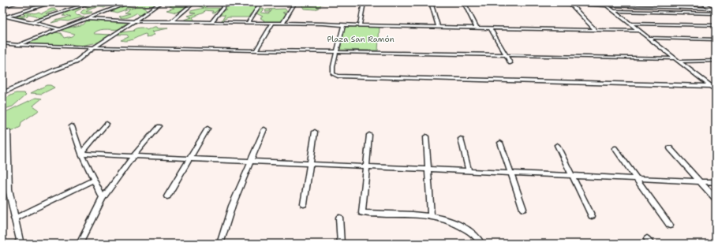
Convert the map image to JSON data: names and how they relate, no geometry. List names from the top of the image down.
{
  "parks": ["Plaza San Ramón"]
}
